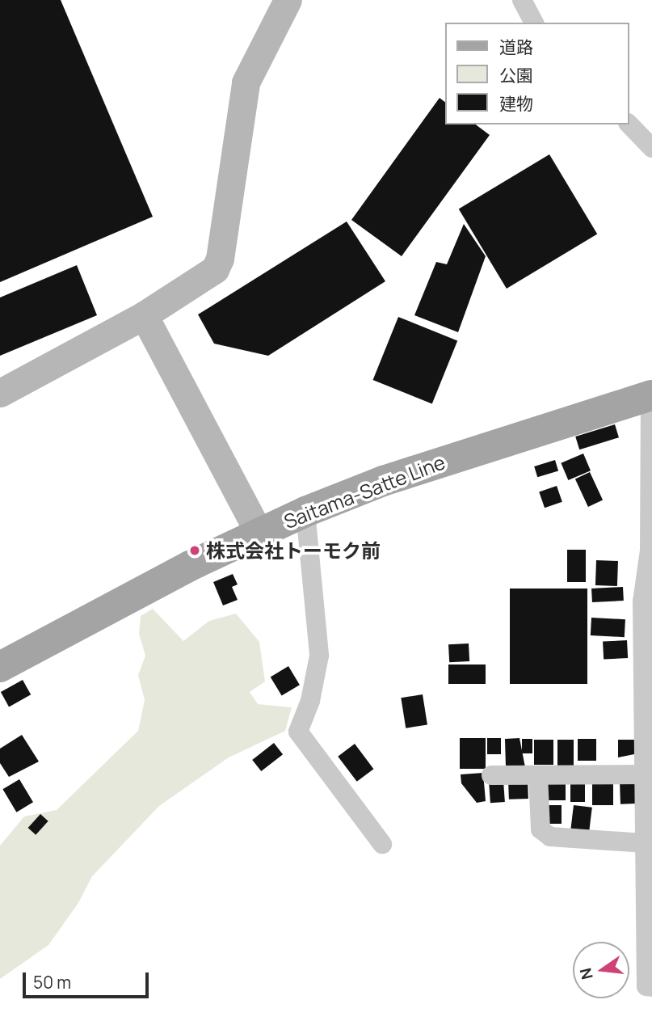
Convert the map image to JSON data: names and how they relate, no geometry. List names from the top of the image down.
{
  "streets": {
    "main road": ["Saitama-Satte Line"]
  },
  "places": ["株式会社トーモク前"],
  "legend": ["道路", "公園", "建物"],
  "scale_bar": "50 m",
  "north": "left"
}
